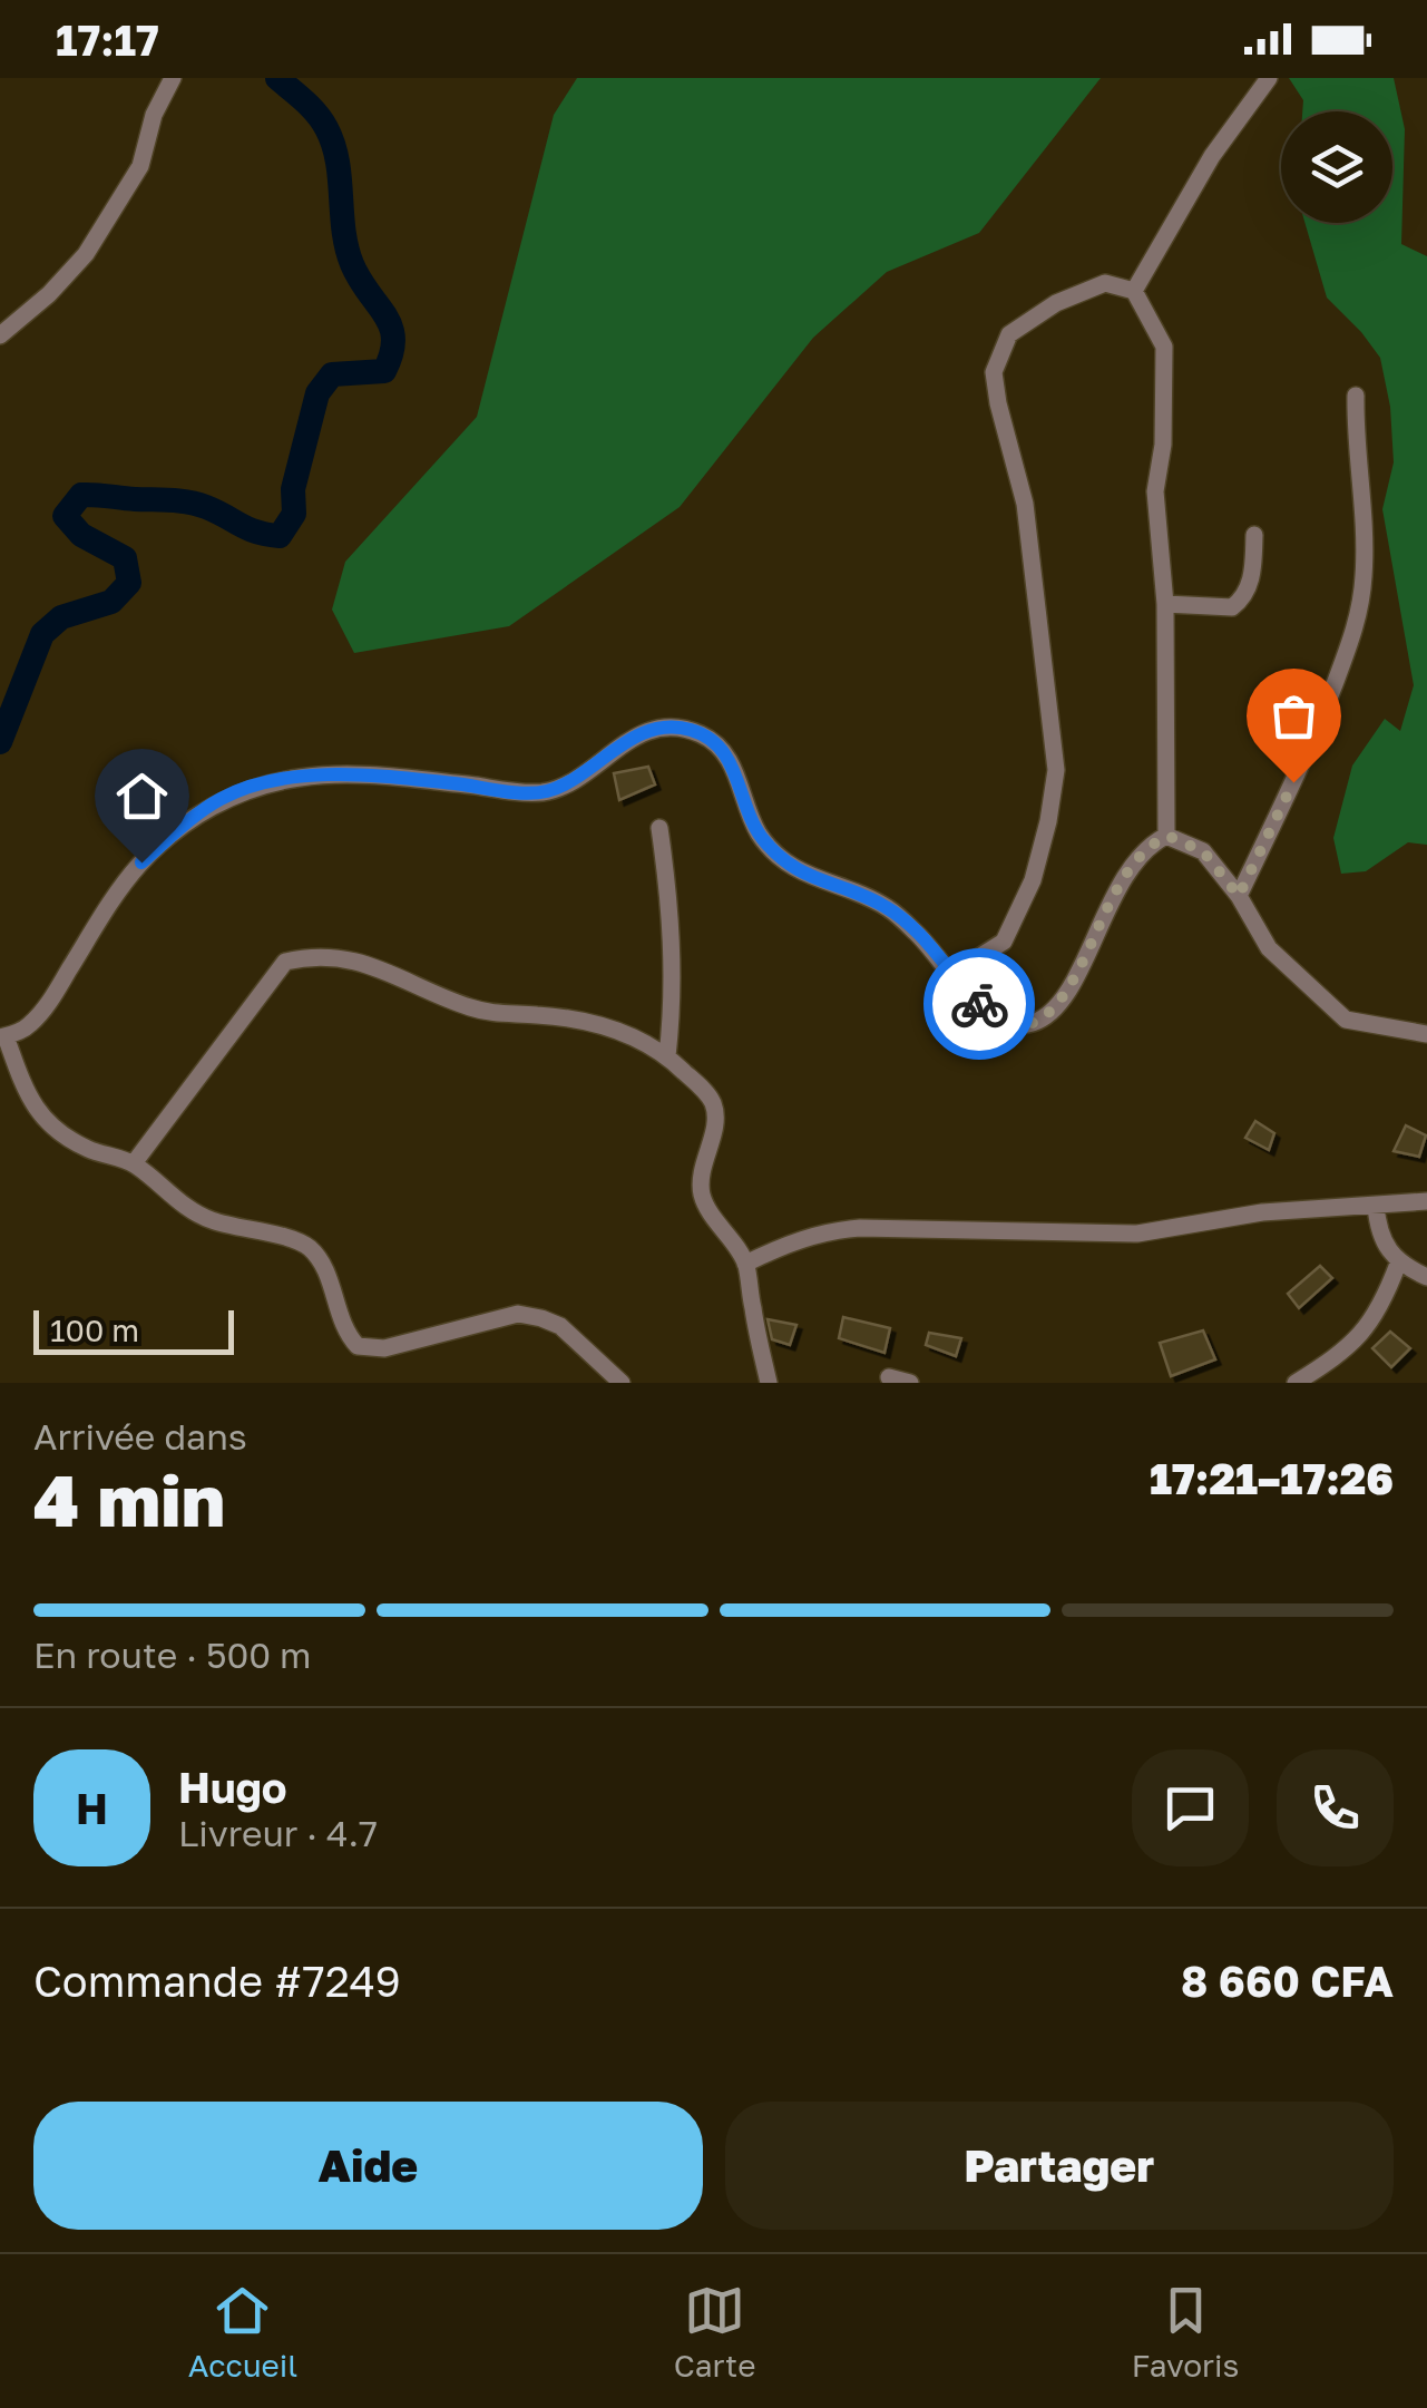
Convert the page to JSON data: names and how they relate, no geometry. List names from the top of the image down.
{
  "scale_bar": "100 m",
  "page": {
    "status": "17:17",
    "scale": "100 m",
    "heading": ["4 min", "Arrivée dans", "17:21–17:26"],
    "panel": [
      "Hugo",
      "Livreur · 4.7",
      "Commande #7249",
      "8 660 CFA"
    ],
    "bar": "En route · 500 m",
    "round": "H",
    "buttons": ["Aide", "Partager"],
    "tabs": ["Accueil", "Carte", "Favoris"]
  }
}
